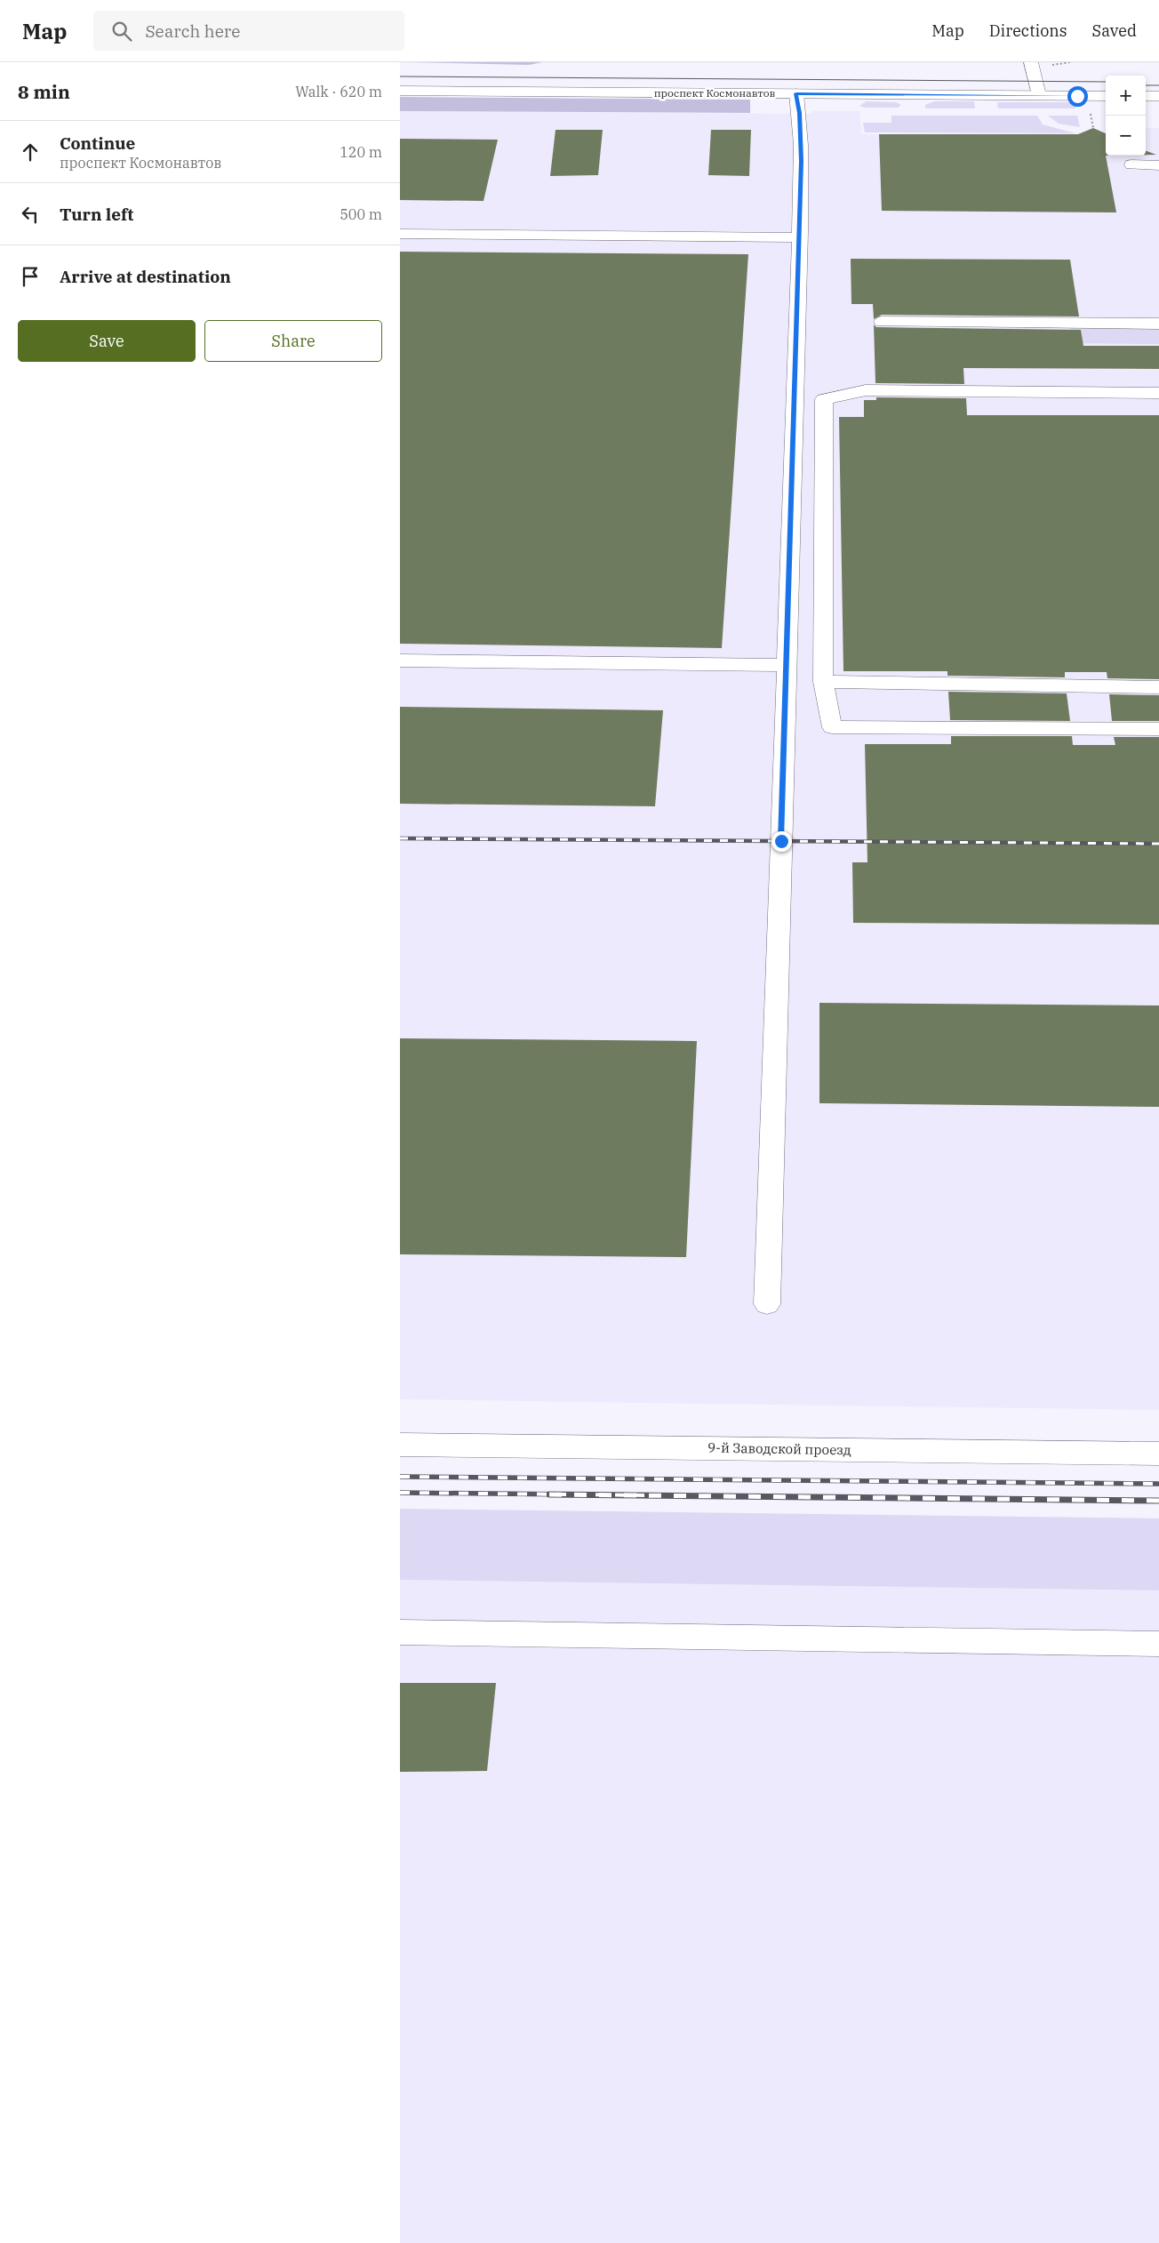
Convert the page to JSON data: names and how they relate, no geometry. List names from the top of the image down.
{
  "streets": {
    "main road": ["проспект Космонавтов", "9-й Заводской проезд"]
  },
  "page": {
    "header": "Map",
    "search": "Search here",
    "nav": ["Map", "Directions", "Saved"],
    "heading": ["8 min", "Walk · 620 m"],
    "map_buttons": ["+", "−"],
    "list": [
      ["Continue", "проспект Космонавтов", "120 m"],
      ["Turn left", "500 m"],
      "Arrive at destination"
    ],
    "buttons": ["Save", "Share"]
  }
}
